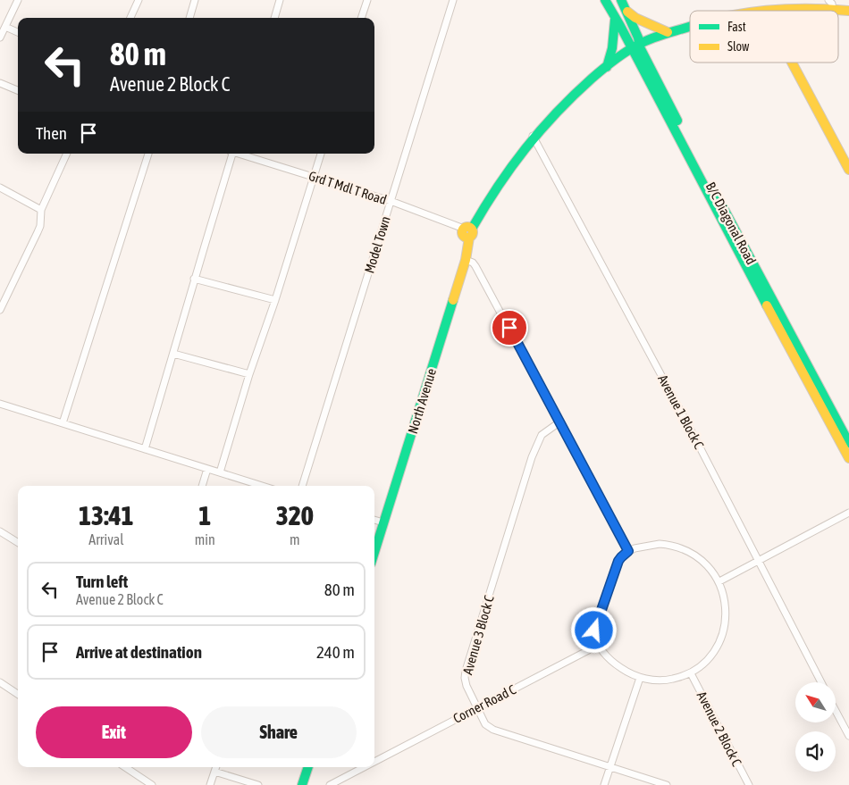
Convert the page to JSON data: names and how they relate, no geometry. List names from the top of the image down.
{
  "streets": {
    "street": [
      "Grd T Mdl T Road",
      "B/C Diagonal Road",
      "Model Town",
      "North Avenue",
      "Avenue 1 Block C",
      "Avenue 3 Block C",
      "Corner Road C",
      "Avenue 2 Block C"
    ]
  },
  "crossings": [
    ["Grd T Mdl T Road", "Model Town"],
    ["Grd T Mdl T Road", "North Avenue"],
    ["Avenue 3 Block C", "Corner Road C"],
    ["Corner Road C", "Avenue 2 Block C"]
  ],
  "legend": ["Fast", "Slow"],
  "north": "top left",
  "page": {
    "turn": ["80 m", "Avenue 2 Block C"],
    "then": "Then",
    "eta": [
      "13:41",
      "Arrival",
      "1",
      "min",
      "320",
      "m"
    ],
    "list": [
      {
        "name": "Turn left",
        "note": "Avenue 2 Block C",
        "value": "80 m"
      },
      {
        "name": "Arrive at destination",
        "value": "240 m"
      }
    ],
    "buttons": ["Exit", "Share"]
  }
}
